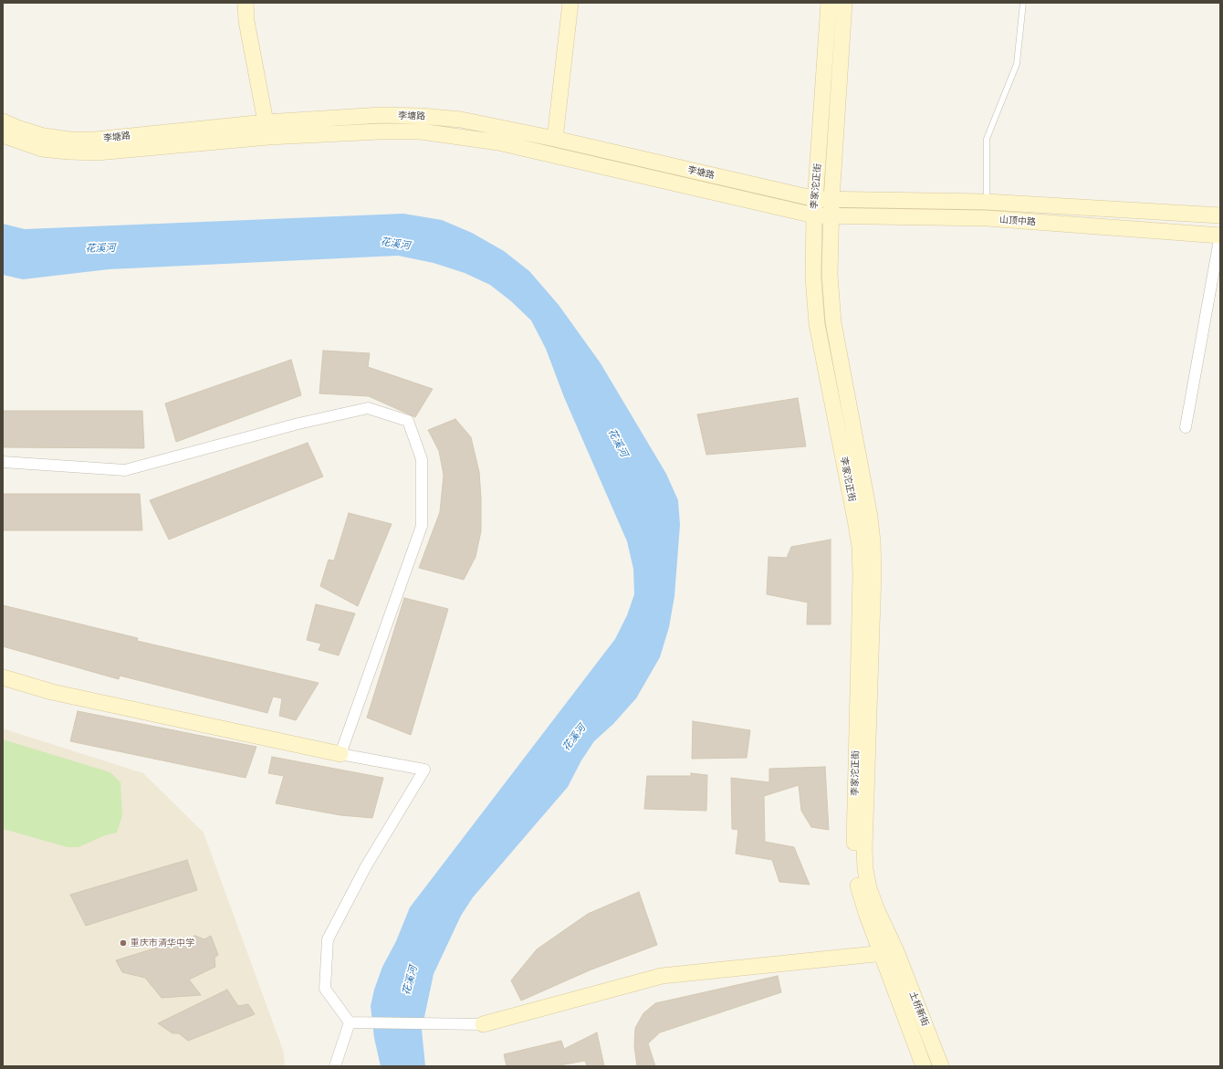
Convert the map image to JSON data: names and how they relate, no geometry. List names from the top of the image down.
{
  "streets": {
    "main road": [
      "李塘路",
      "李家沱正街",
      "山顶中路",
      "土桥新街"
    ]
  },
  "crossings": [
    ["李塘路", "李家沱正街"],
    ["李塘路", "山顶中路"],
    ["李家沱正街", "山顶中路"],
    ["李家沱正街", "土桥新街"]
  ],
  "water": ["花溪河"],
  "places": ["重庆市清华中学"]
}
